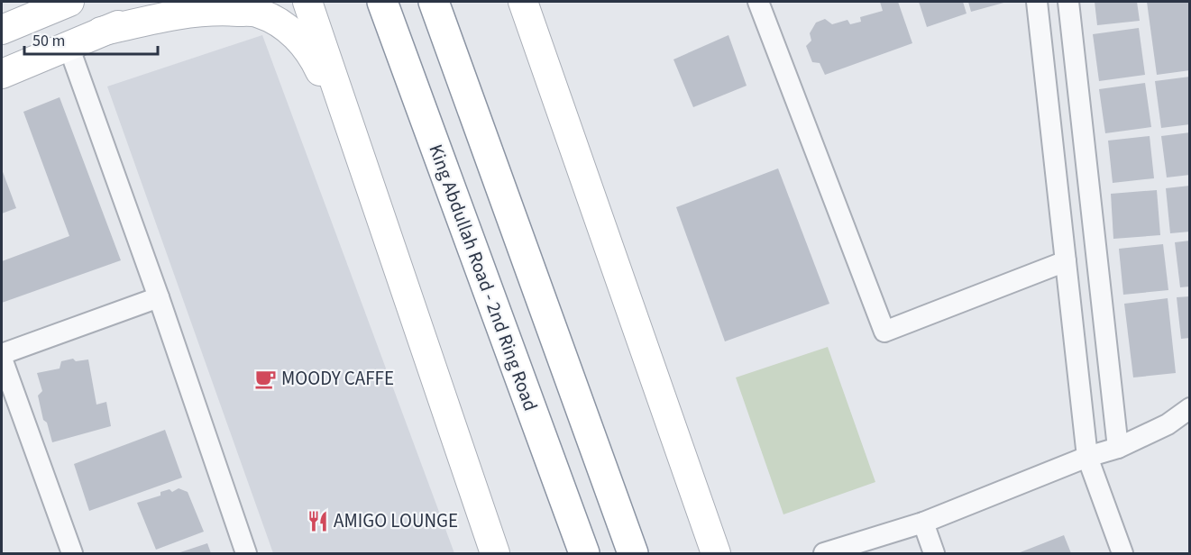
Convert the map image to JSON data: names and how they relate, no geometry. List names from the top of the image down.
{
  "streets": {
    "highway": ["King Abdullah Road - 2nd Ring Road"]
  },
  "places": {
    "cafe": ["MOODY CAFFE"],
    "restaurant": ["AMIGO LOUNGE"]
  },
  "scale_bar": "50 m"
}
